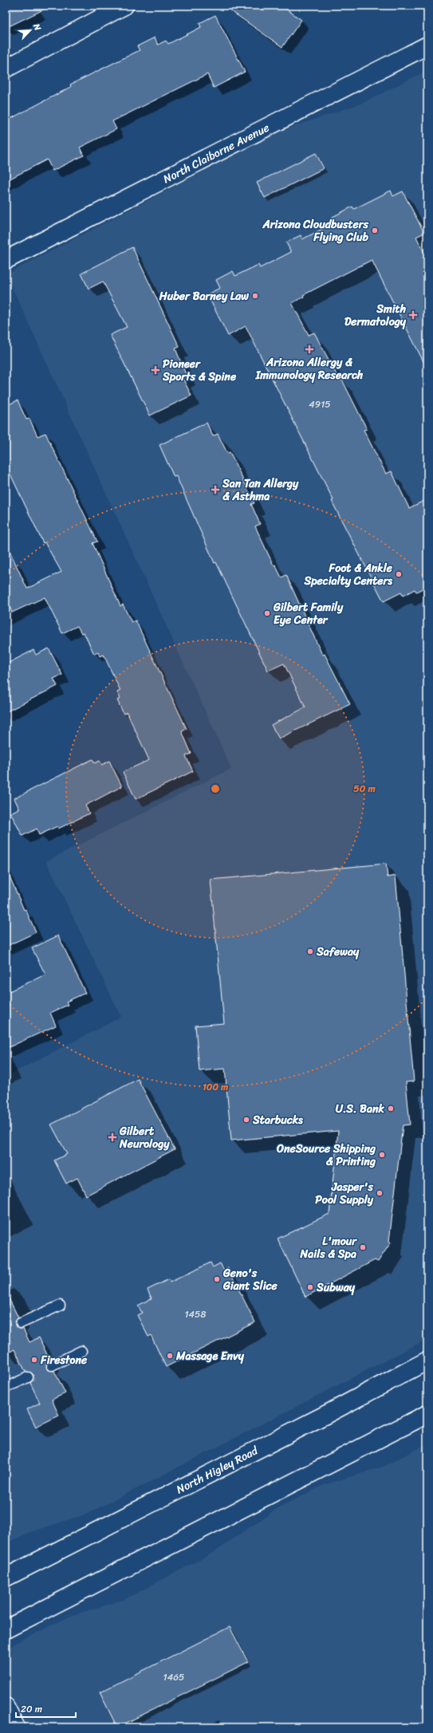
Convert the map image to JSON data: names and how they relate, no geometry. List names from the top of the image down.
{
  "streets": {
    "main road": ["North Claiborne Avenue", "North Higley Road"]
  },
  "places": {
    "other": [
      "Arizona Cloudbusters Flying Club",
      "Huber Barney Law",
      "Foot & Ankle Specialty Centers",
      "Gilbert Family Eye Center",
      "Safeway",
      "U.S. Bank",
      "Starbucks",
      "OneSource Shipping & Printing",
      "Jasper's Pool Supply",
      "L'mour Nails & Spa",
      "Geno's Giant Slice",
      "Subway",
      "Massage Envy",
      "Firestone"
    ],
    "health": [
      "Smith Dermatology",
      "Arizona Allergy & Immunology Research",
      "Pioneer Sports & Spine",
      "San Tan Allergy & Asthma",
      "Gilbert Neurology"
    ]
  },
  "house_numbers": ["4915", "1458", "1465"],
  "scale_bar": "20 m",
  "north": "top right",
  "rings": ["50 m", "100 m"]
}
